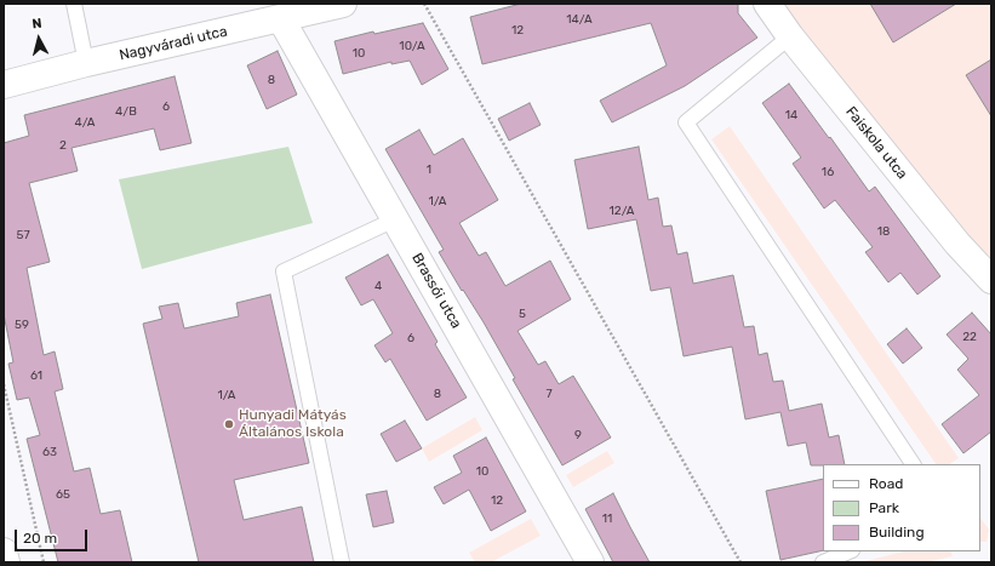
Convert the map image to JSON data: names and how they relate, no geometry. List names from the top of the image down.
{
  "streets": {
    "street": ["Nagyváradi utca", "Faiskola utca", "Brassói utca"]
  },
  "crossings": [
    ["Nagyváradi utca", "Brassói utca"]
  ],
  "places": ["Hunyadi Mátyás Általános Iskola"],
  "house_numbers": [
    "14/A",
    "12",
    "10/A",
    "10",
    "8",
    "6",
    "4/B",
    "14",
    "4/A",
    "2",
    "1",
    "16",
    "1/A",
    "12/A",
    "18",
    "57",
    "4",
    "5",
    "59",
    "22",
    "6",
    "61",
    "8",
    "7",
    "1/A",
    "9",
    "63",
    "10",
    "65",
    "12",
    "11"
  ],
  "legend": ["Road", "Park", "Building"],
  "scale_bar": "20 m",
  "north": "top"
}
